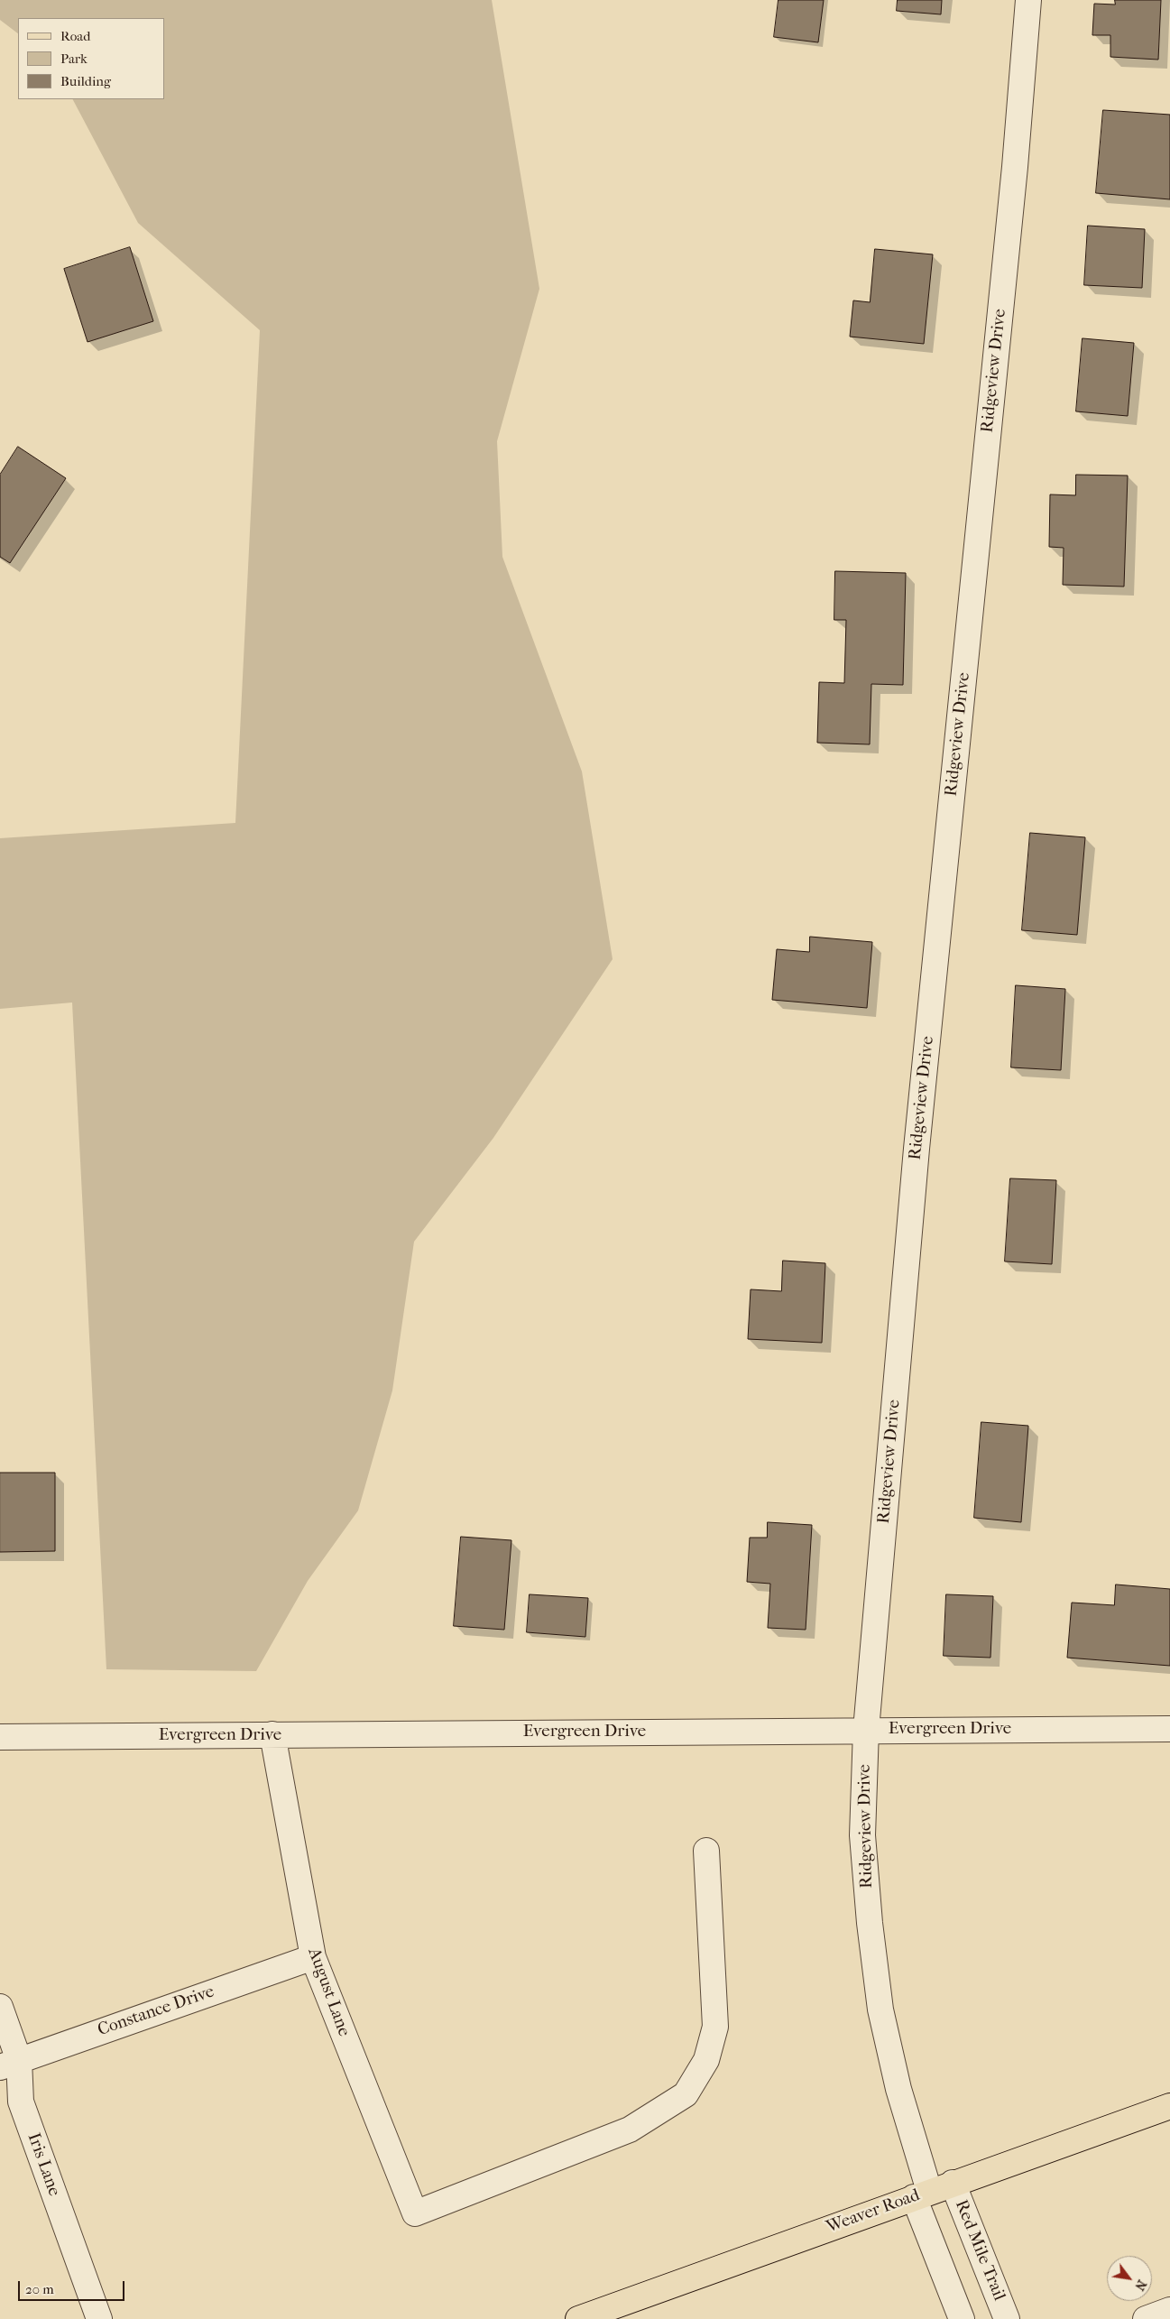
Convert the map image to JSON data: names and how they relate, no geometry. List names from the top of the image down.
{
  "streets": {
    "main road": ["Weaver Road"],
    "street": [
      "Ridgeview Drive",
      "Evergreen Drive",
      "August Lane",
      "Constance Drive",
      "Iris Lane",
      "Red Mile Trail"
    ]
  },
  "crossings": [
    ["Ridgeview Drive", "Evergreen Drive"],
    ["Ridgeview Drive", "Weaver Road"],
    ["Evergreen Drive", "August Lane"],
    ["August Lane", "Constance Drive"],
    ["Constance Drive", "Iris Lane"],
    ["Weaver Road", "Red Mile Trail"]
  ],
  "legend": ["Road", "Park", "Building"],
  "scale_bar": "20 m",
  "north": "bottom right"
}
